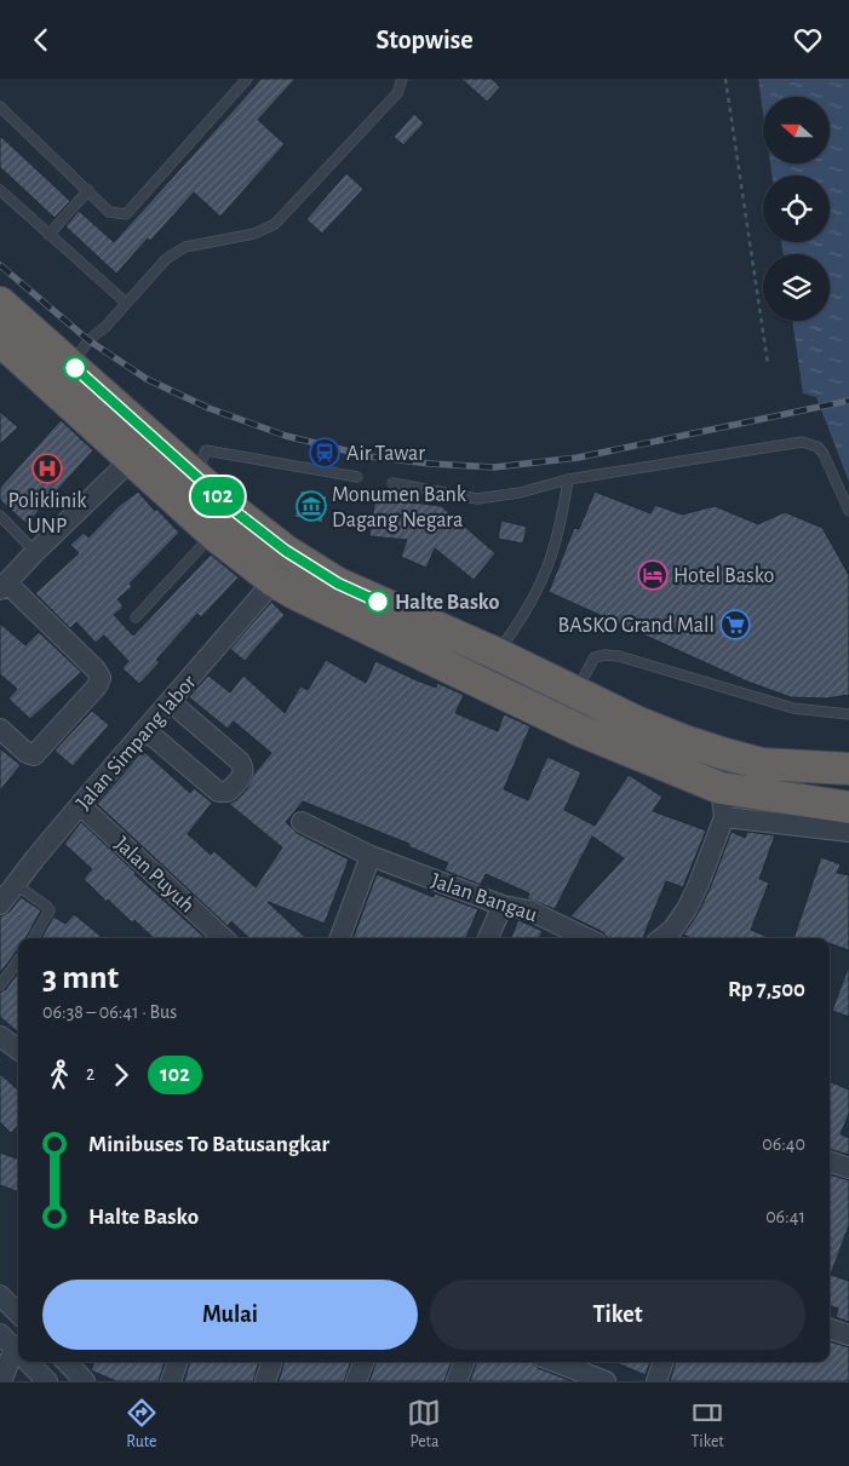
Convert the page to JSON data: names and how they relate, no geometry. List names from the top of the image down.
{
  "streets": {
    "street": ["Jalan Simpang labor", "Jalan Puyuh", "Jalan Bangau"]
  },
  "crossings": [
    ["Jalan Simpang labor", "Jalan Puyuh"]
  ],
  "places": {
    "station": ["Air Tawar"],
    "hospital": ["Poliklinik UNP"],
    "museum": ["Monumen Bank Dagang Negara"],
    "hotel": ["Hotel Basko"],
    "other": ["Halte Basko"],
    "supermarket": ["BASKO Grand Mall"]
  },
  "lines": ["bus line 102"],
  "north": "left",
  "page": {
    "header": "Stopwise",
    "on_map": "102",
    "heading": ["3 mnt", "06:38 – 06:41 · Bus", "Rp 7,500"],
    "legs": ["2", "102"],
    "list": [
      {
        "name": "Minibuses To Batusangkar",
        "value": "06:40"
      },
      {
        "name": "Halte Basko",
        "value": "06:41"
      }
    ],
    "buttons": ["Mulai", "Tiket"],
    "tabs": ["Rute", "Peta", "Tiket"]
  }
}
